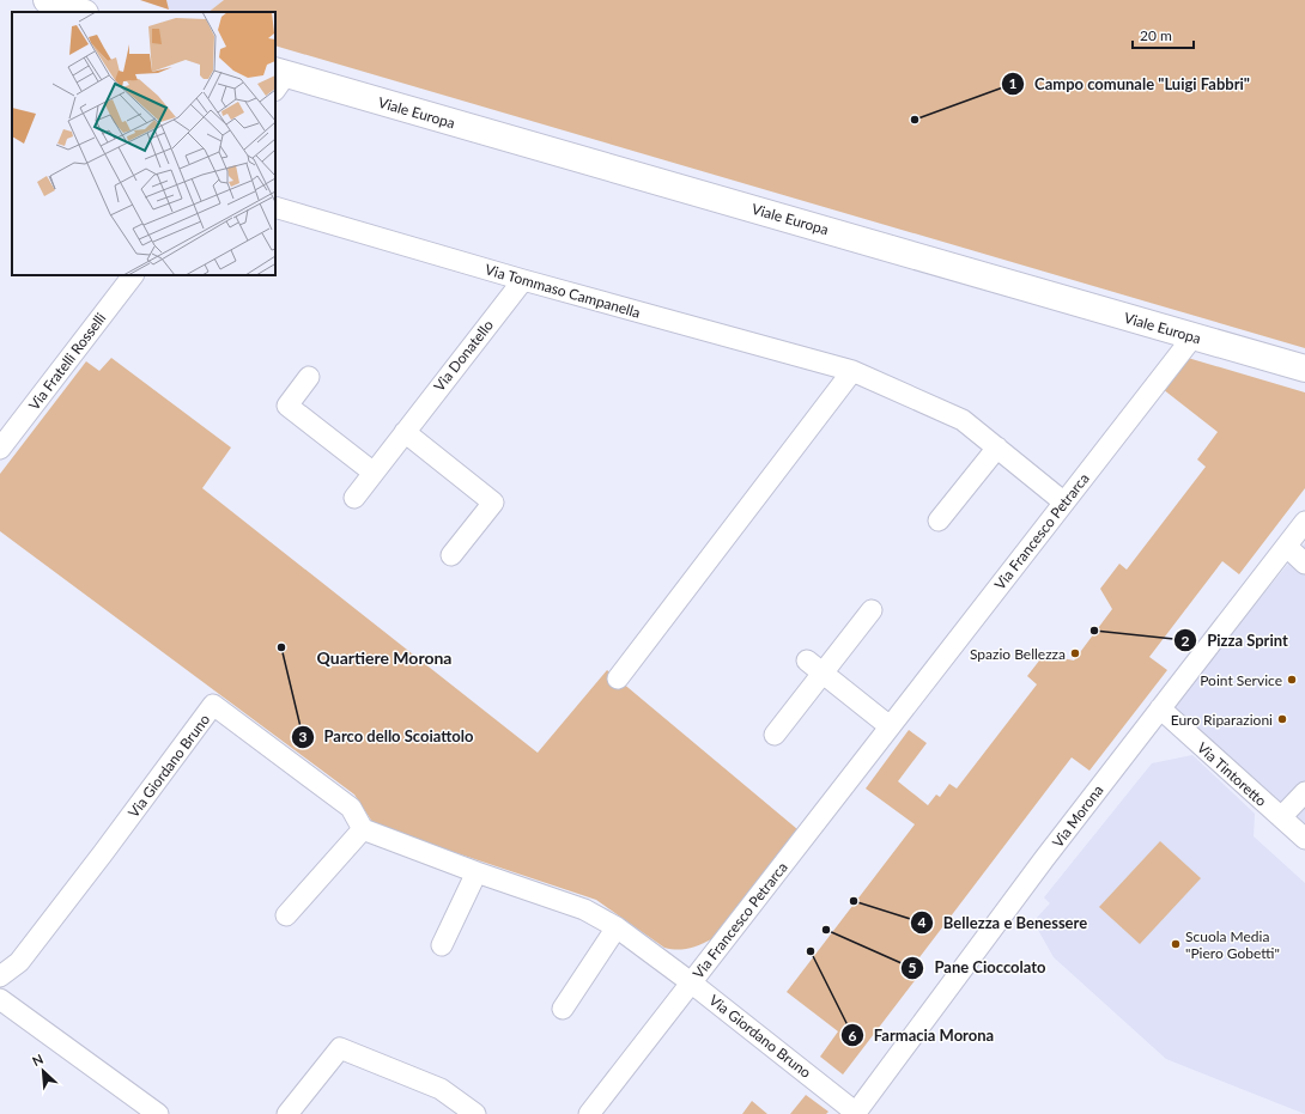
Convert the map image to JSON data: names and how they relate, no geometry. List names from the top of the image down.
{
  "streets": {
    "main road": ["Viale Europa"],
    "street": [
      "Via Tommaso Campanella",
      "Via Donatello",
      "Via Fratelli Rosselli",
      "Via Francesco Petrarca",
      "Via Giordano Bruno",
      "Via Tintoretto",
      "Via Morona"
    ]
  },
  "crossings": [
    ["Viale Europa", "Via Francesco Petrarca"],
    ["Via Tommaso Campanella", "Via Donatello"],
    ["Via Tommaso Campanella", "Via Francesco Petrarca"],
    ["Via Francesco Petrarca", "Via Giordano Bruno"],
    ["Via Giordano Bruno", "Via Morona"],
    ["Via Tintoretto", "Via Morona"]
  ],
  "districts": ["Quartiere Morona"],
  "places": [
    "Campo comunale \"Luigi Fabbri\"",
    "Pizza Sprint",
    "Parco dello Scoiattolo",
    "Spazio Bellezza",
    "Point Service",
    "Euro Riparazioni",
    "Bellezza e Benessere",
    "Pane Cioccolato",
    "Scuola Media \"Piero Gobetti\"",
    "Farmacia Morona"
  ],
  "scale_bar": "20 m",
  "north": "top left"
}
